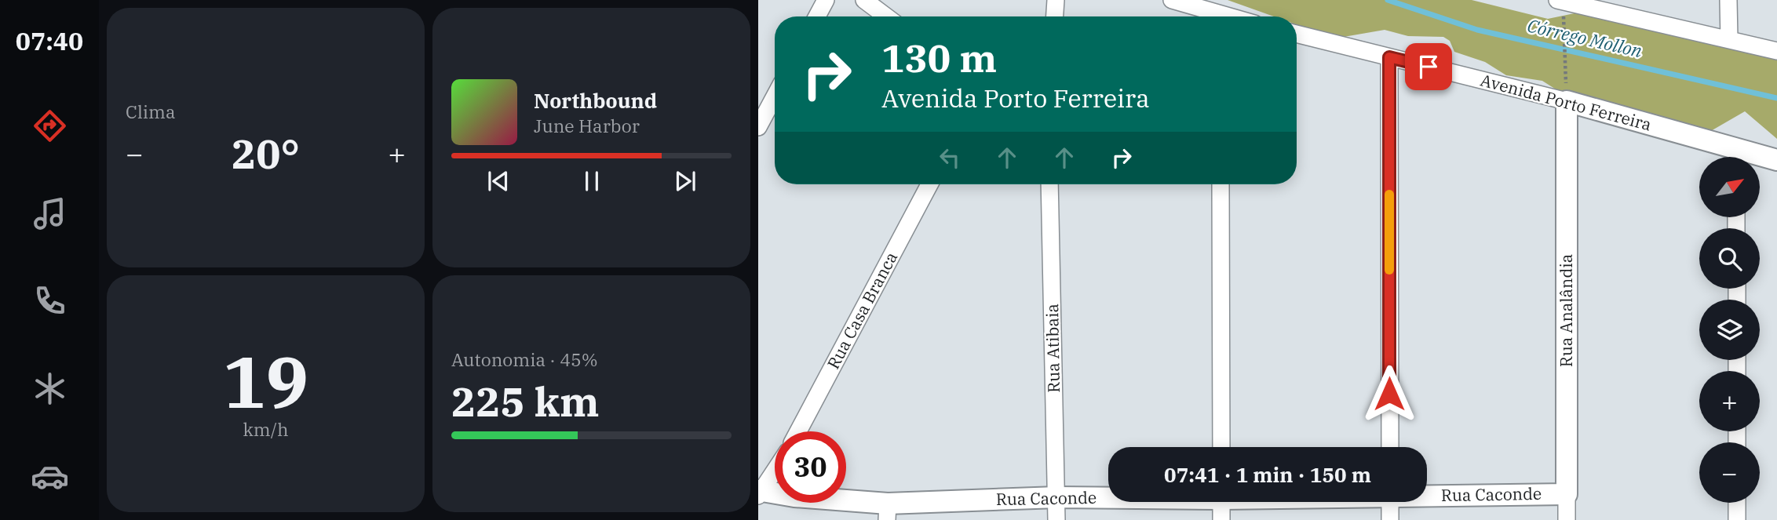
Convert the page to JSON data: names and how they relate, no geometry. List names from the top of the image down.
{
  "streets": {
    "street": [
      "Avenida Porto Ferreira",
      "Rua Casa Branca",
      "Rua Analândia",
      "Rua Atibaia",
      "Rua Caconde"
    ]
  },
  "crossings": [
    ["Avenida Porto Ferreira", "Rua Analândia"],
    ["Rua Analândia", "Rua Caconde"],
    ["Rua Atibaia", "Rua Caconde"]
  ],
  "water": ["Córrego Mollon"],
  "north": "top right",
  "page": {
    "tabs": "07:40",
    "tile": [
      "Clima",
      ["19", "km/h"],
      ["Autonomia · 45%", "225 km"]
    ],
    "turn": ["130 m", "Avenida Porto Ferreira"],
    "song": ["Northbound", "June Harbor"],
    "heat": ["−", "20°", "+"],
    "map_buttons": ["+", "−"],
    "limit": "30",
    "trip": "07:41 · 1 min · 150 m"
  }
}
